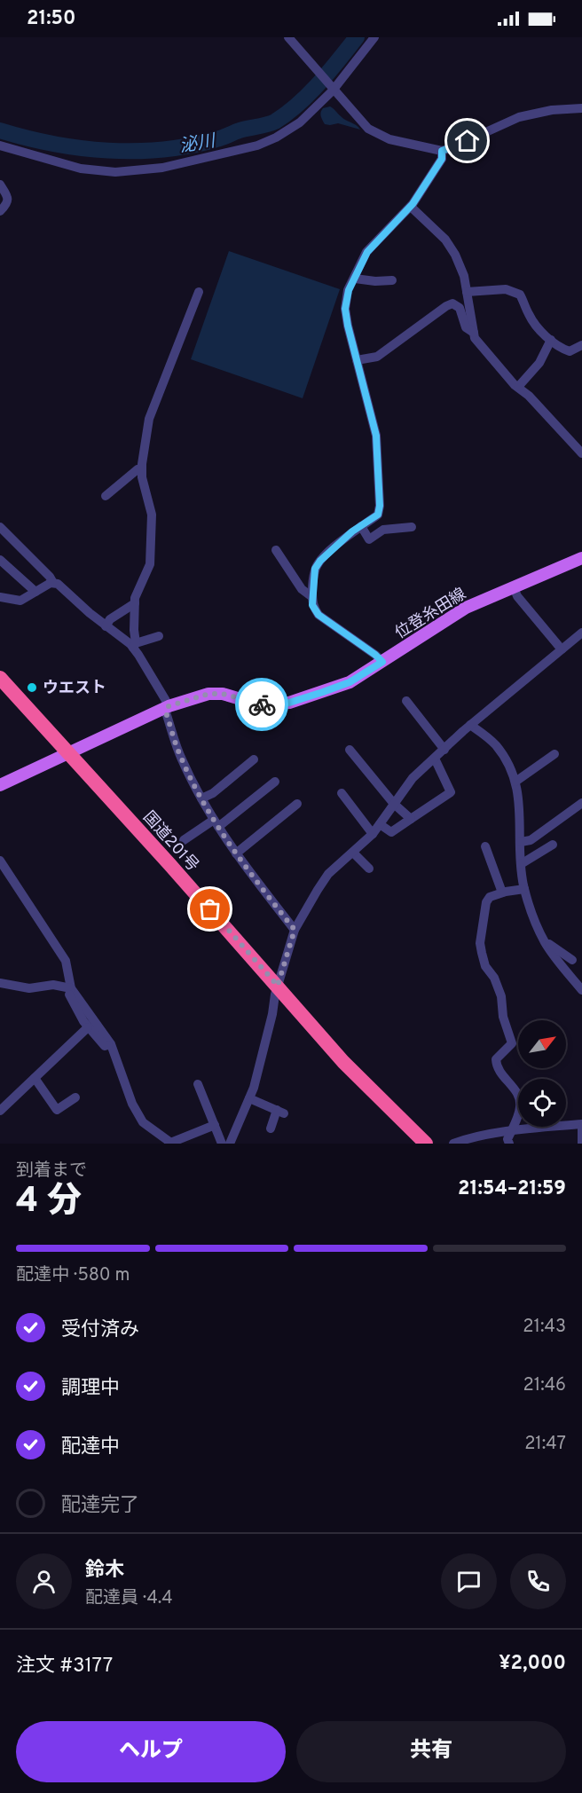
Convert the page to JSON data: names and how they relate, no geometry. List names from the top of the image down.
{
  "streets": {
    "highway": ["国道201号"],
    "main road": ["位登糸田線"]
  },
  "crossings": [
    ["位登糸田線", "国道201号"]
  ],
  "water": ["泌川"],
  "places": ["ウエスト"],
  "north": "top right",
  "page": {
    "status": "21:50",
    "heading": ["4 分", "到着まで", "21:54–21:59"],
    "panel": [
      "鈴木",
      "配達員 · 4.4",
      "注文 #3177",
      "¥2,000"
    ],
    "bar": "配達中 · 580 m",
    "list": [
      ["受付済み", "21:43"],
      ["調理中", "21:46"],
      ["配達中", "21:47"],
      "配達完了"
    ],
    "buttons": ["ヘルプ", "共有"]
  }
}
